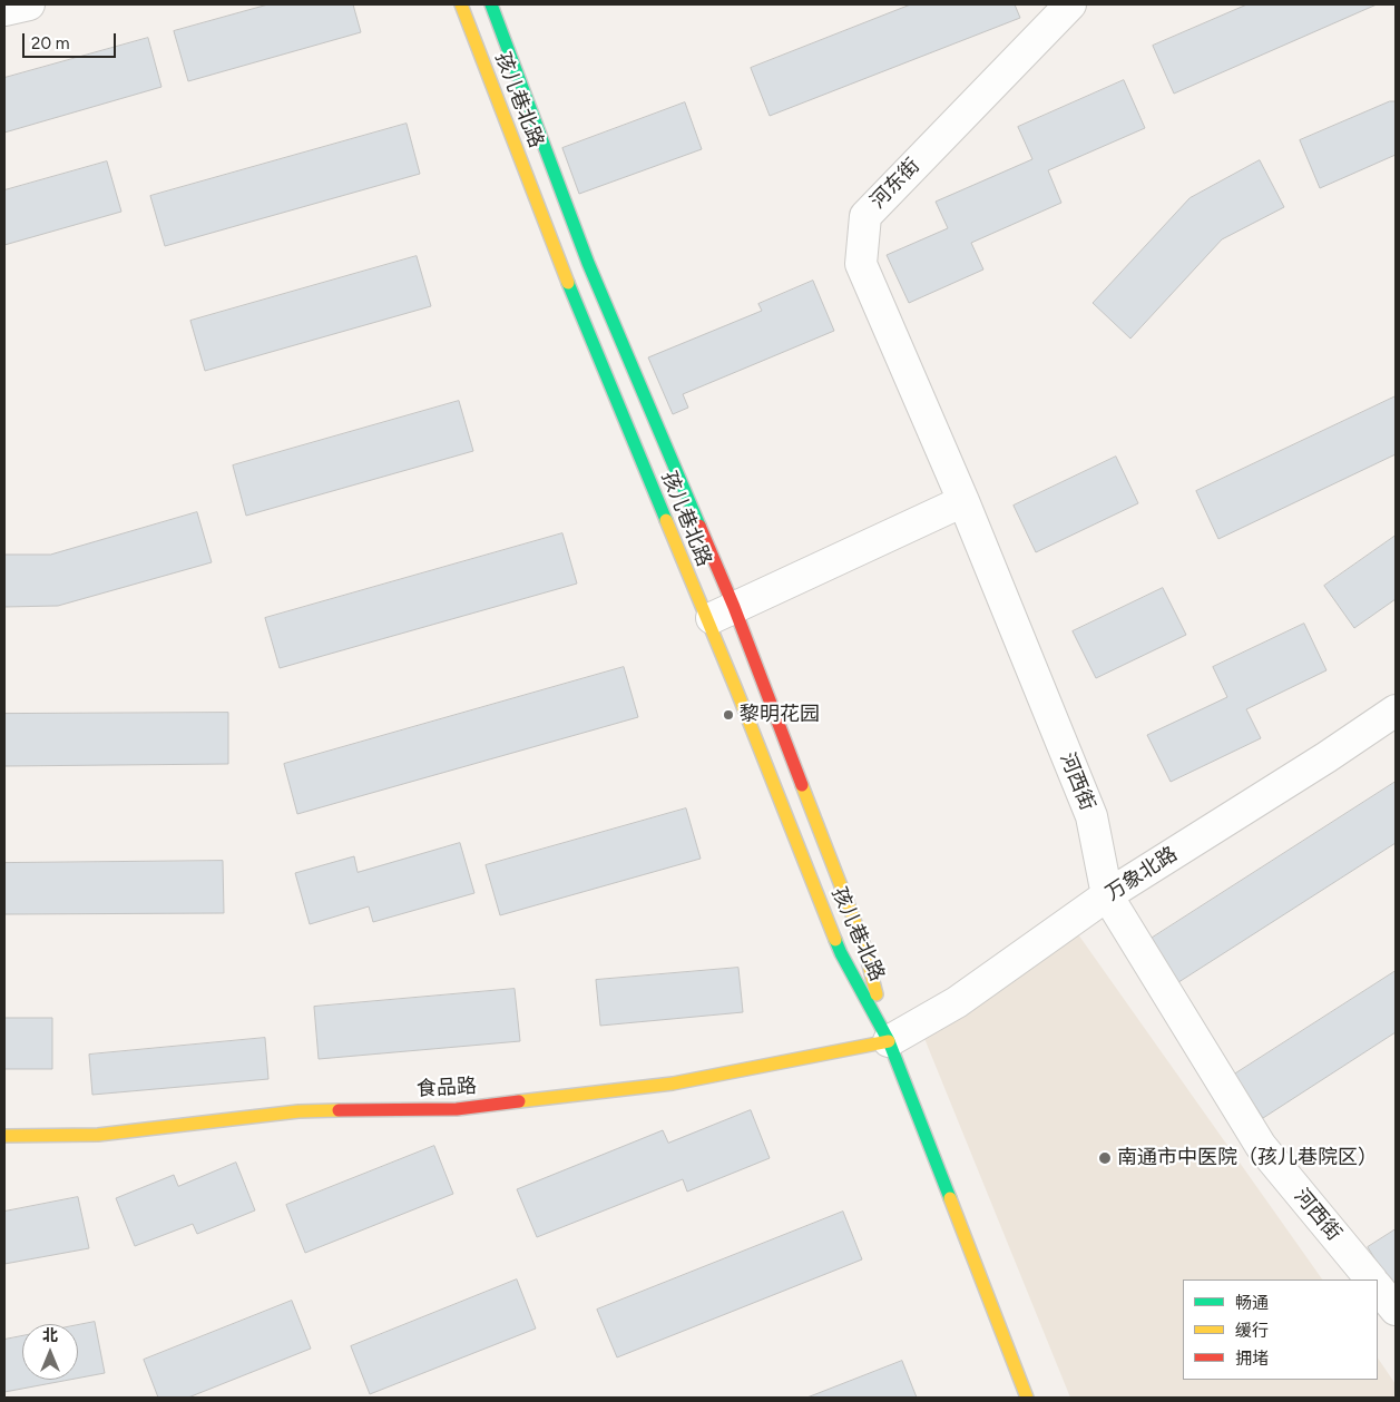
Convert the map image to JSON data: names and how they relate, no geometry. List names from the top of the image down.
{
  "streets": {
    "main road": ["孩儿巷北路", "食品路"],
    "street": ["河东街", "河西街", "万象北路"]
  },
  "crossings": [
    ["孩儿巷北路", "万象北路"],
    ["孩儿巷北路", "食品路"],
    ["河东街", "河西街"],
    ["河西街", "万象北路"],
    ["万象北路", "食品路"]
  ],
  "places": ["黎明花园", "南通市中医院（孩儿巷院区）"],
  "legend": ["畅通", "缓行", "拥堵"],
  "scale_bar": "20 m",
  "north": "top"
}
